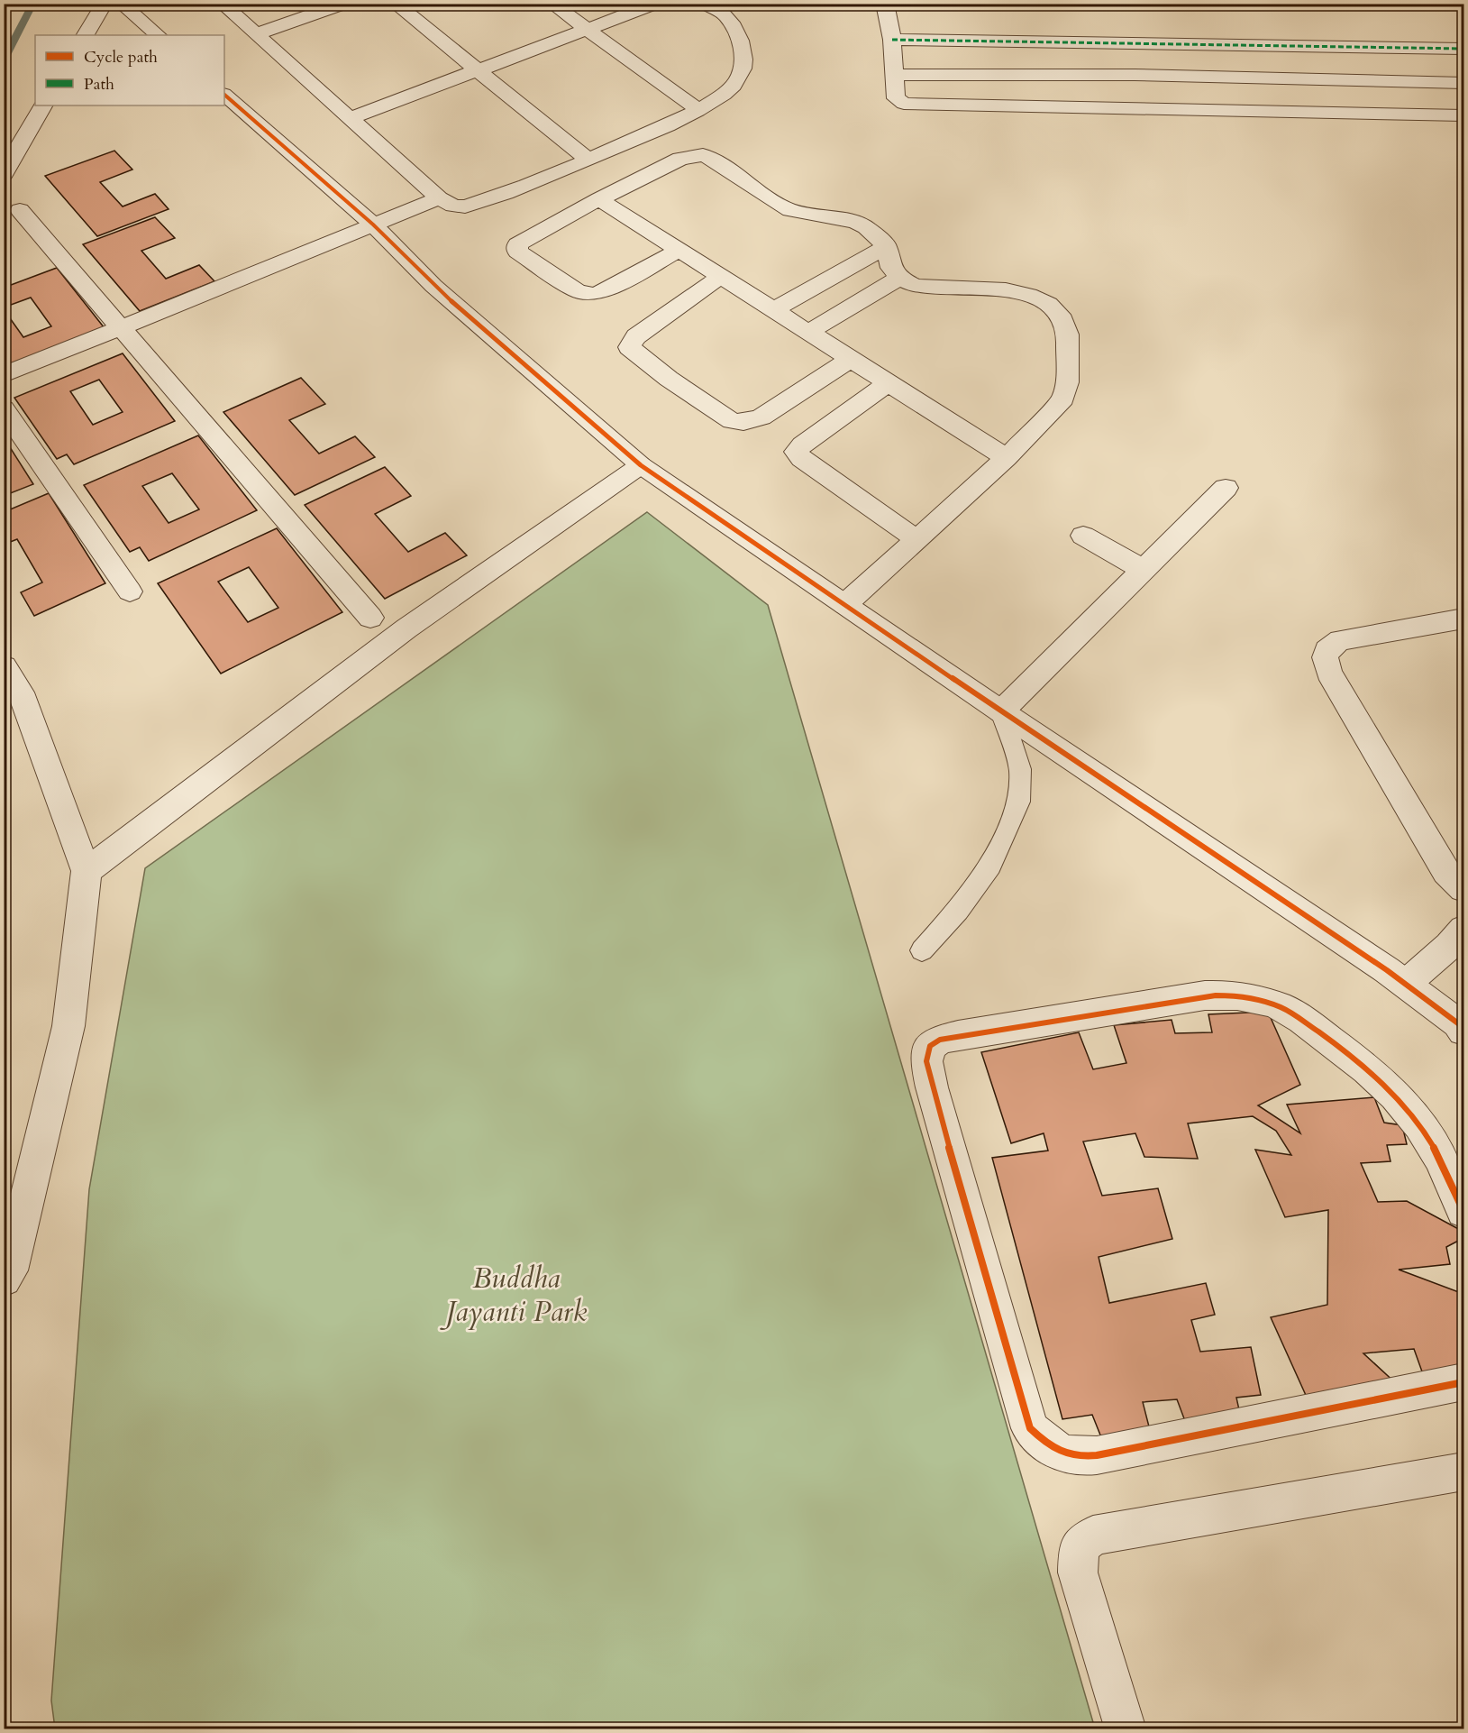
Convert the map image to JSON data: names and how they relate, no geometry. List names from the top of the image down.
{
  "parks": ["Buddha Jayanti Park"],
  "legend": ["Cycle path", "Path"]
}
